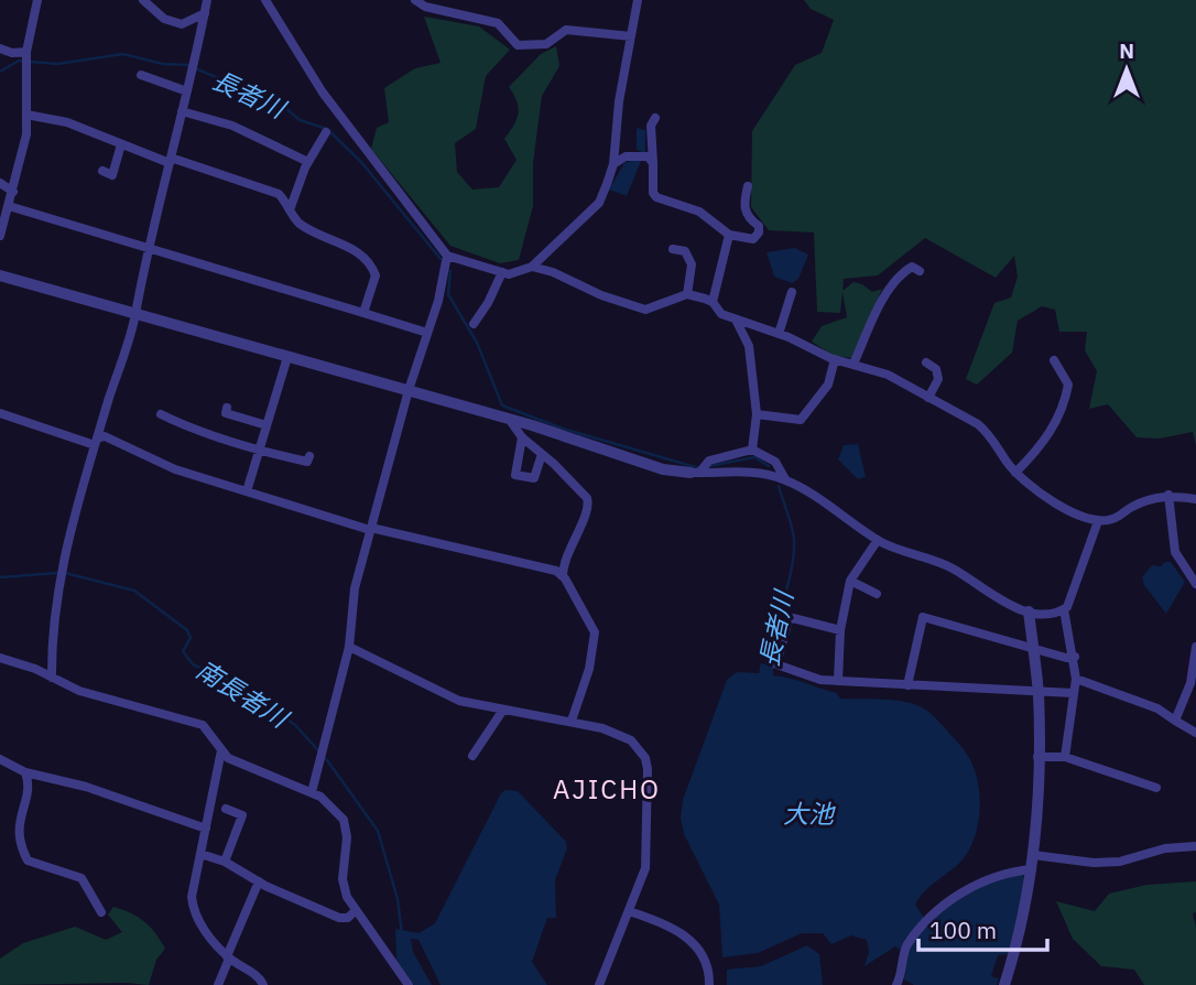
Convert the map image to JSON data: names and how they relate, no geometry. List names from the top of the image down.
{
  "districts": ["AJICHO"],
  "water": ["長者川", "南長者川", "大池"],
  "scale_bar": "100 m",
  "north": "top"
}
